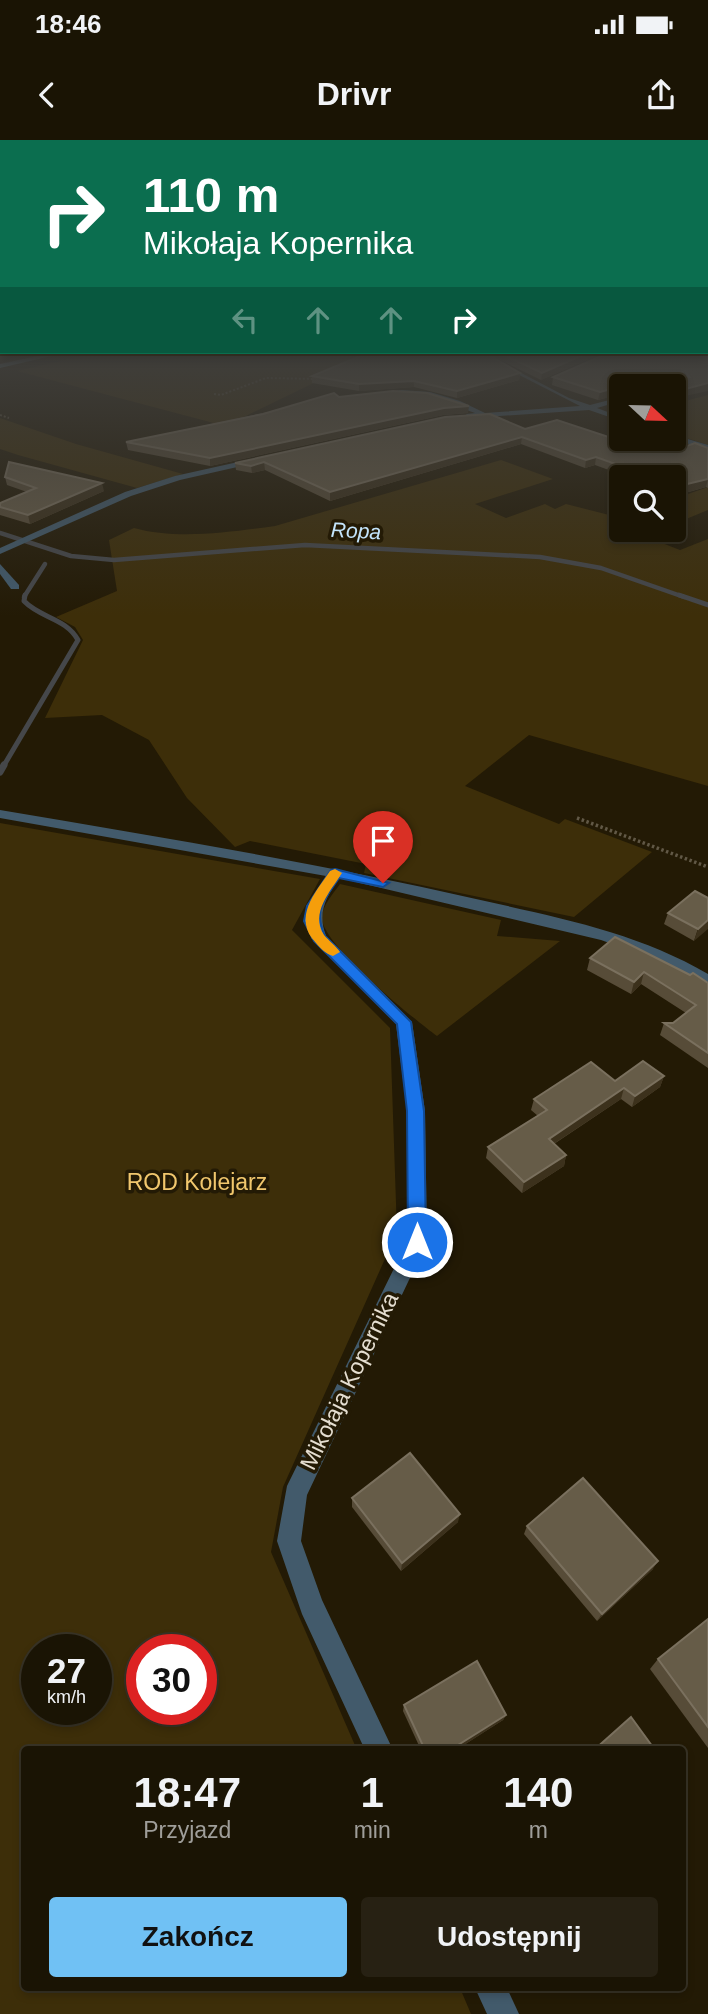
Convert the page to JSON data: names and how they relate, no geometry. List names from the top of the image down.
{
  "streets": {
    "street": ["Mikołaja Kopernika"]
  },
  "water": ["Ropa"],
  "parks": ["ROD Kolejarz"],
  "north": "right",
  "page": {
    "status": "18:46",
    "header": "Drivr",
    "turn": ["110 m", "Mikołaja Kopernika"],
    "speed": "27 km/h",
    "limit": "30",
    "eta": [
      "18:47",
      "Przyjazd",
      "1",
      "min",
      "140",
      "m"
    ],
    "buttons": ["Zakończ", "Udostępnij"]
  }
}
